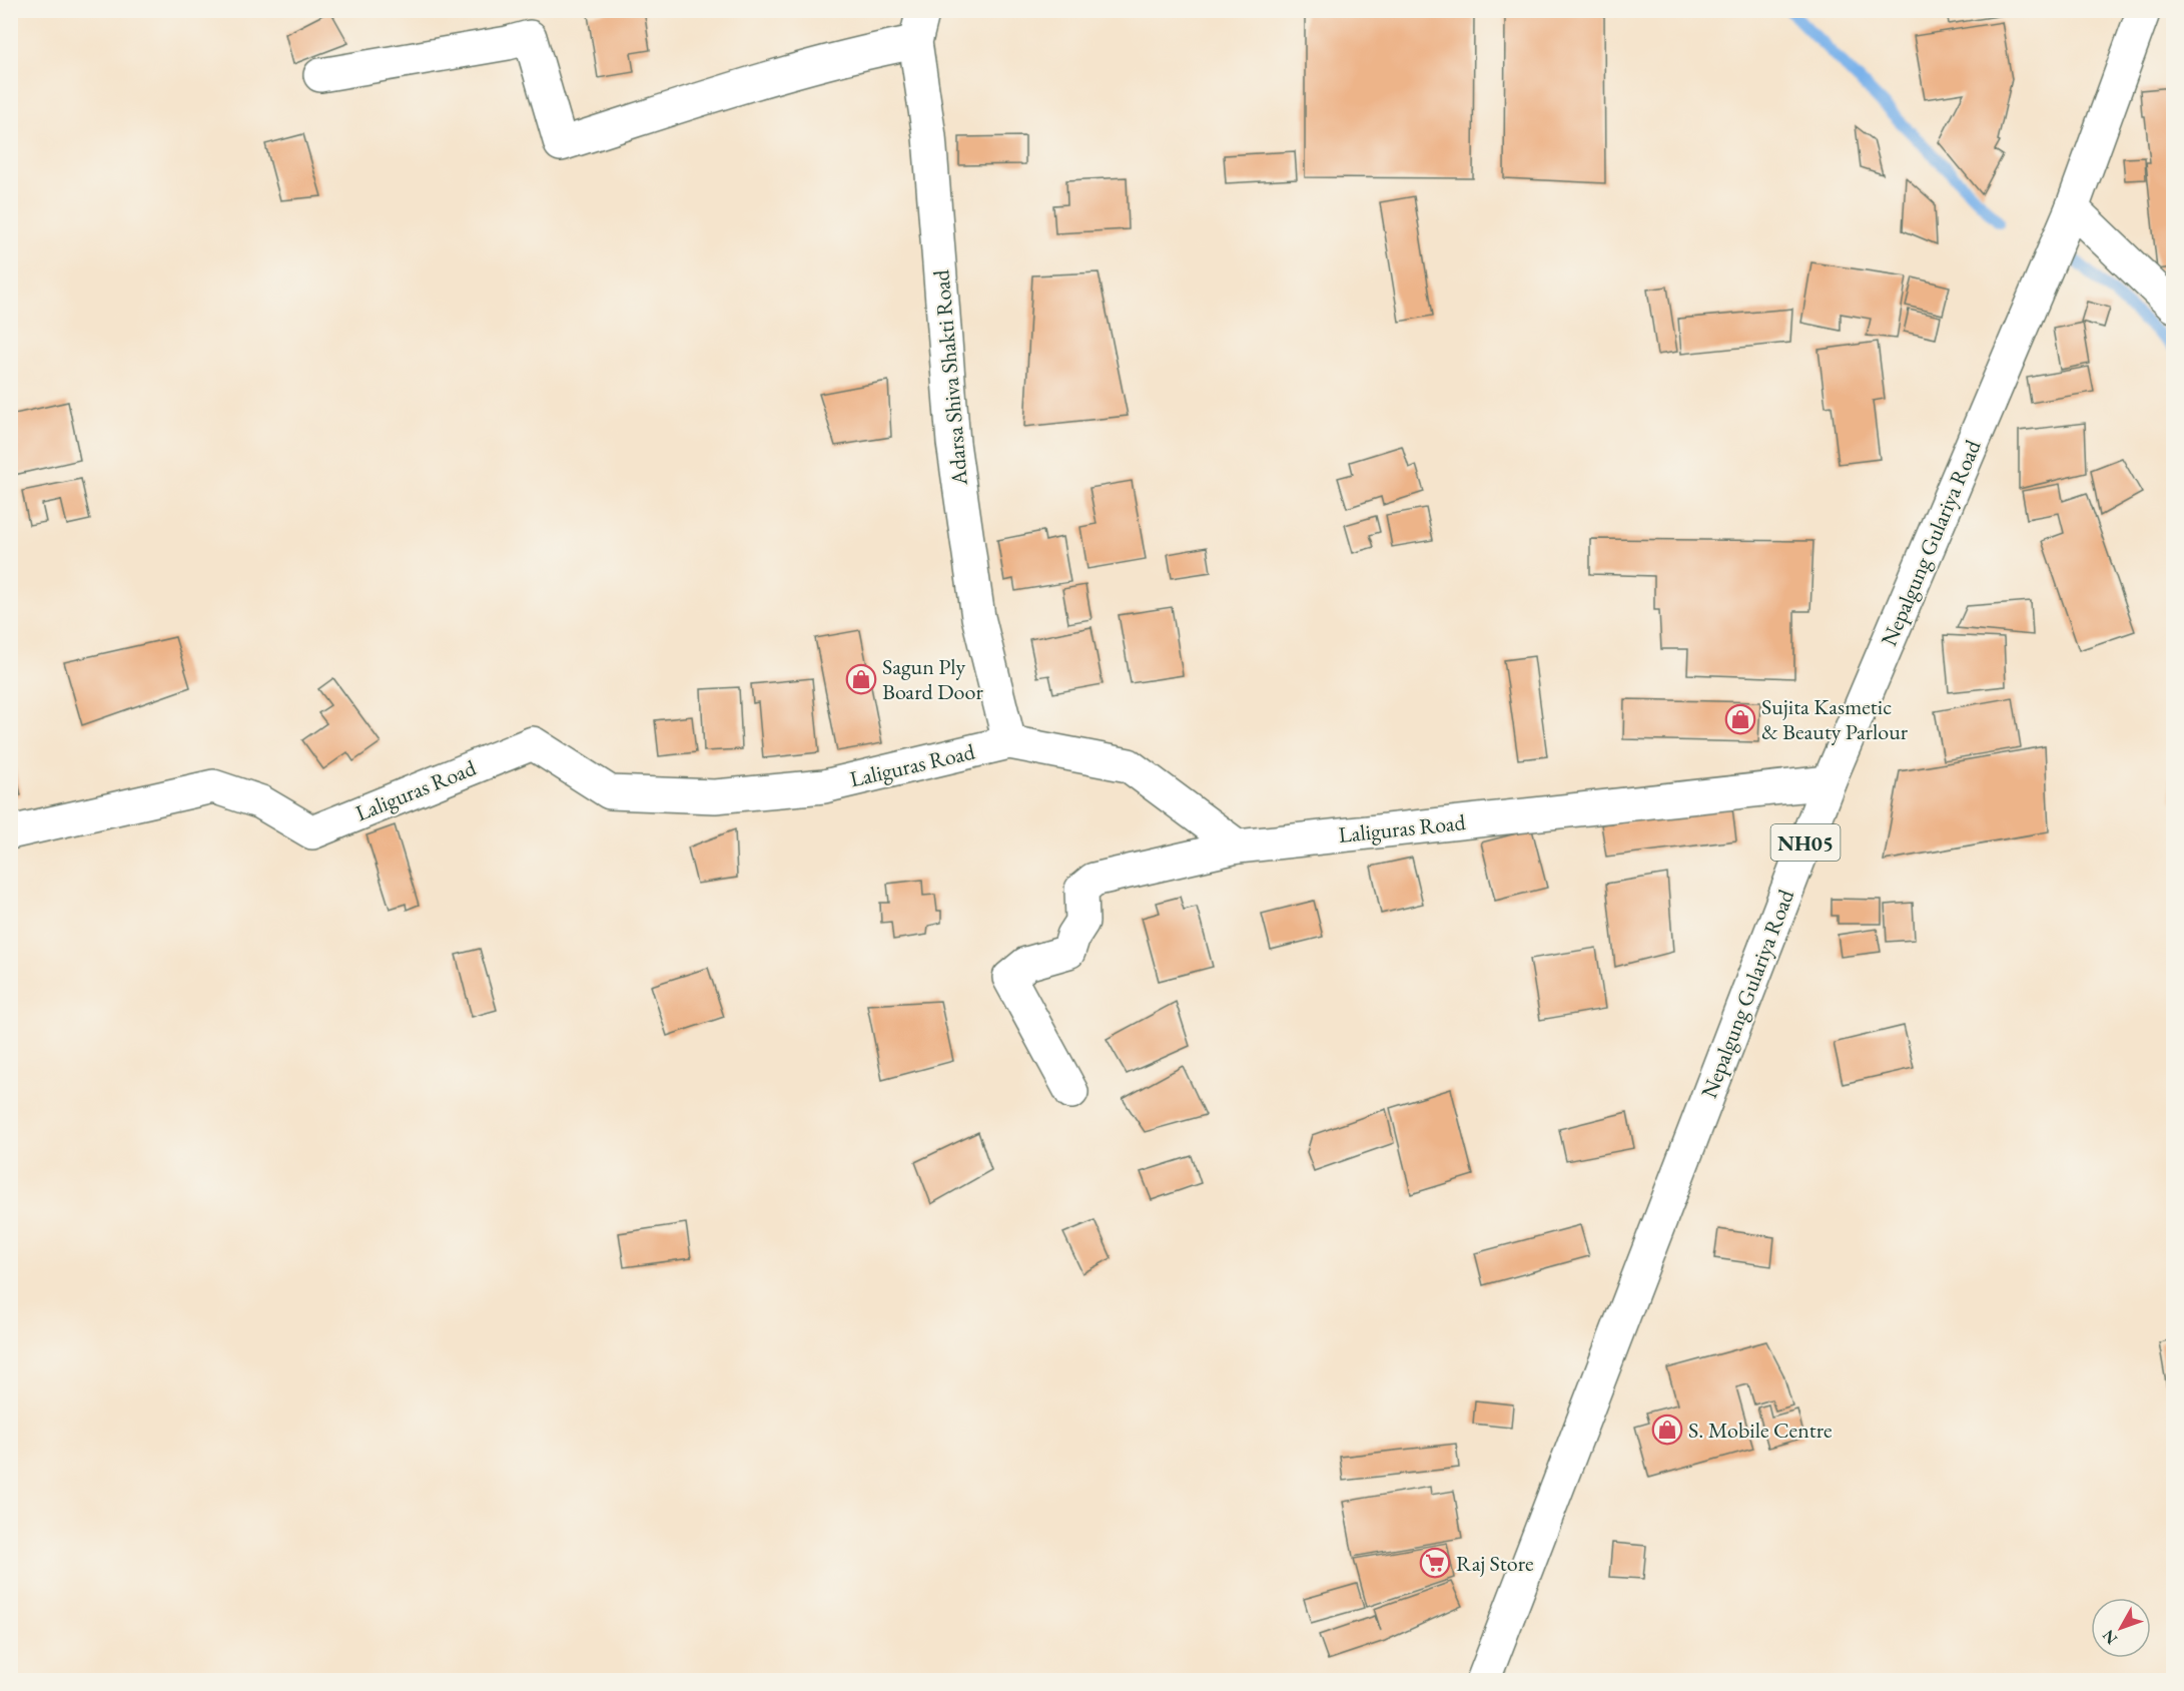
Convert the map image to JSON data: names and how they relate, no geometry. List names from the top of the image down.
{
  "streets": {
    "street": [
      "Adarsa Shiva Shakti Road",
      "Nepalgung Gulariya Road",
      "Laliguras Road",
      "NH05"
    ]
  },
  "crossings": [
    ["Adarsa Shiva Shakti Road", "Laliguras Road"],
    ["Nepalgung Gulariya Road", "Laliguras Road"]
  ],
  "places": {
    "shop": ["Sagun Ply Board Door", "Sujita Kasmetic & Beauty Parlour", "S. Mobile Centre"],
    "supermarket": ["Raj Store"]
  },
  "north": "bottom left"
}
